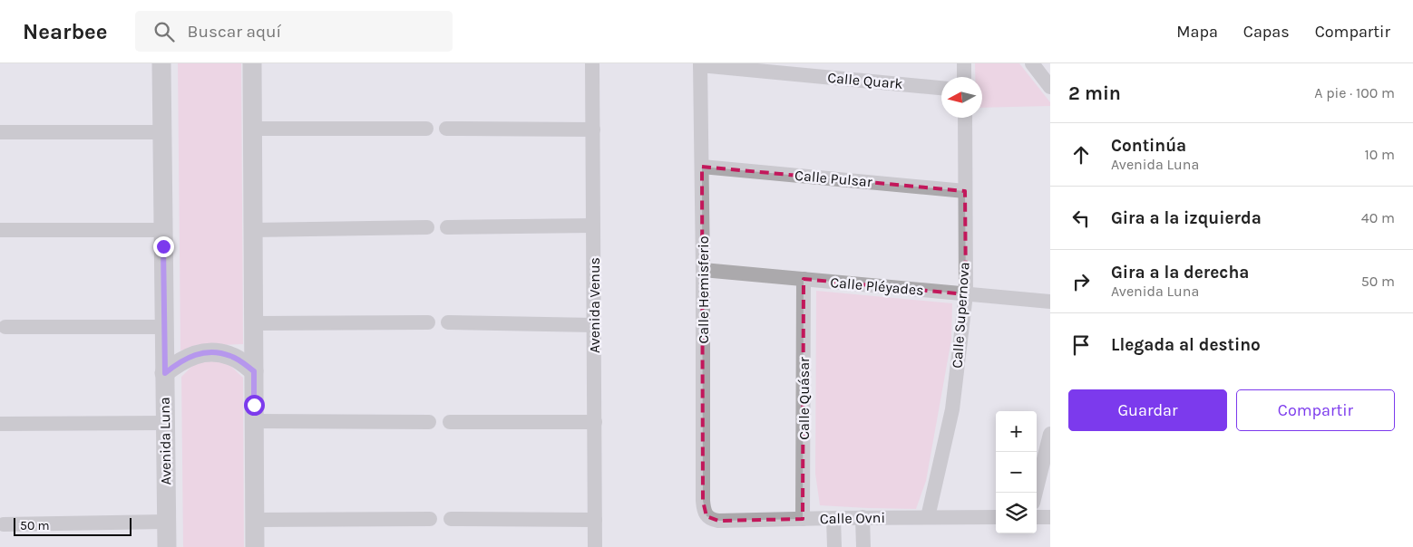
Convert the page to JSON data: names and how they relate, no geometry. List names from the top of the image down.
{
  "streets": {
    "street": [
      "Calle Quark",
      "Calle Pulsar",
      "Calle Pléyades",
      "Calle Hemisferio",
      "Avenida Venus",
      "Calle Supernova",
      "Calle Quásar",
      "Avenida Luna",
      "Calle Ovni"
    ]
  },
  "crossings": [
    ["Calle Quark", "Calle Hemisferio"],
    ["Calle Pulsar", "Calle Hemisferio"],
    ["Calle Pulsar", "Calle Supernova"],
    ["Calle Pléyades", "Calle Hemisferio"],
    ["Calle Pléyades", "Calle Supernova"],
    ["Calle Pléyades", "Calle Quásar"],
    ["Calle Hemisferio", "Calle Ovni"],
    ["Calle Supernova", "Calle Ovni"],
    ["Calle Quásar", "Calle Ovni"]
  ],
  "scale_bar": "50 m",
  "north": "left",
  "page": {
    "header": "Nearbee",
    "search": "Buscar aquí",
    "nav": ["Mapa", "Capas", "Compartir"],
    "heading": ["2 min", "A pie · 100 m"],
    "list": [
      ["Continúa", "Avenida Luna", "10 m"],
      ["Gira a la izquierda", "40 m"],
      ["Gira a la derecha", "Avenida Luna", "50 m"],
      "Llegada al destino"
    ],
    "buttons": ["Guardar", "Compartir"],
    "map_buttons": ["+", "−"],
    "scale": "50 m"
  }
}
